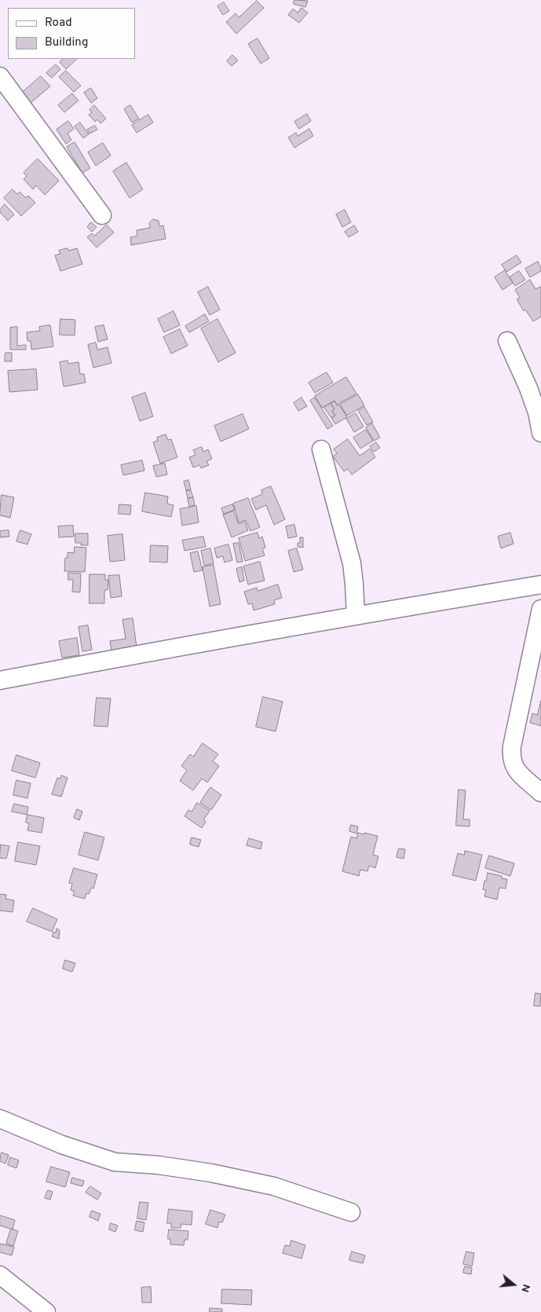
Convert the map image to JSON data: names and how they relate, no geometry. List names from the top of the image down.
{
  "legend": ["Road", "Building"],
  "north": "right"
}
